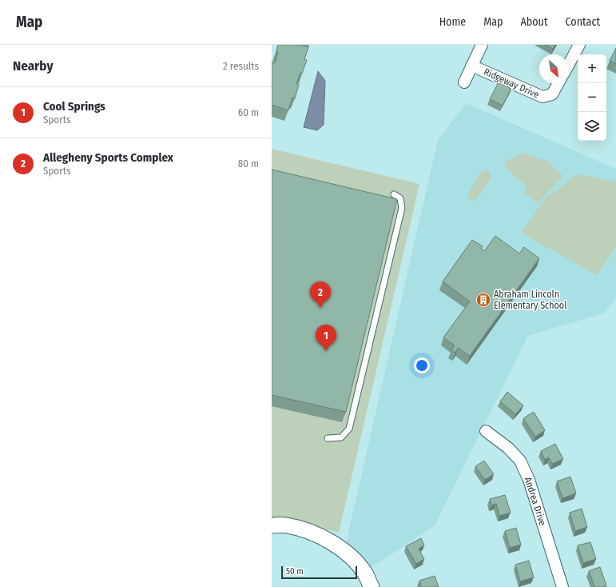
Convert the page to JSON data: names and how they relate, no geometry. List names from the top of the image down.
{
  "streets": {
    "street": ["Ridgeway Drive", "Andrea Drive"]
  },
  "places": {
    "building": ["Abraham Lincoln Elementary School"]
  },
  "scale_bar": "50 m",
  "north": "bottom right",
  "page": {
    "header": "Map",
    "nav": [
      "Home",
      "Map",
      "About",
      "Contact"
    ],
    "heading": ["Nearby", "2 results"],
    "map_buttons": ["+", "−"],
    "list": [
      {
        "mark": "1",
        "name": "Cool Springs",
        "note": "Sports",
        "value": "60 m"
      },
      {
        "mark": "2",
        "name": "Allegheny Sports Complex",
        "note": "Sports",
        "value": "80 m"
      }
    ],
    "pins": ["2", "1"],
    "scale": "50 m"
  }
}
